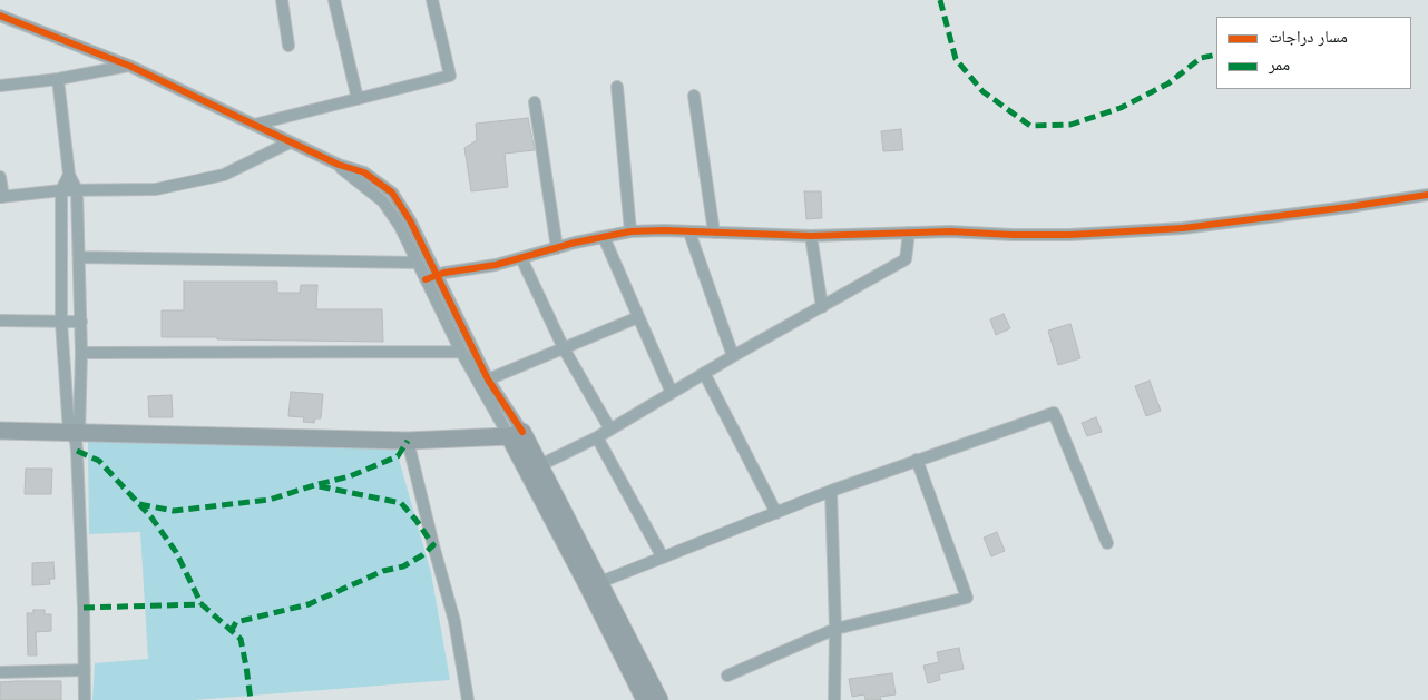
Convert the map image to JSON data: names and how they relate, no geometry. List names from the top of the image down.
{
  "legend": ["مسار دراجات", "ممر"]
}
